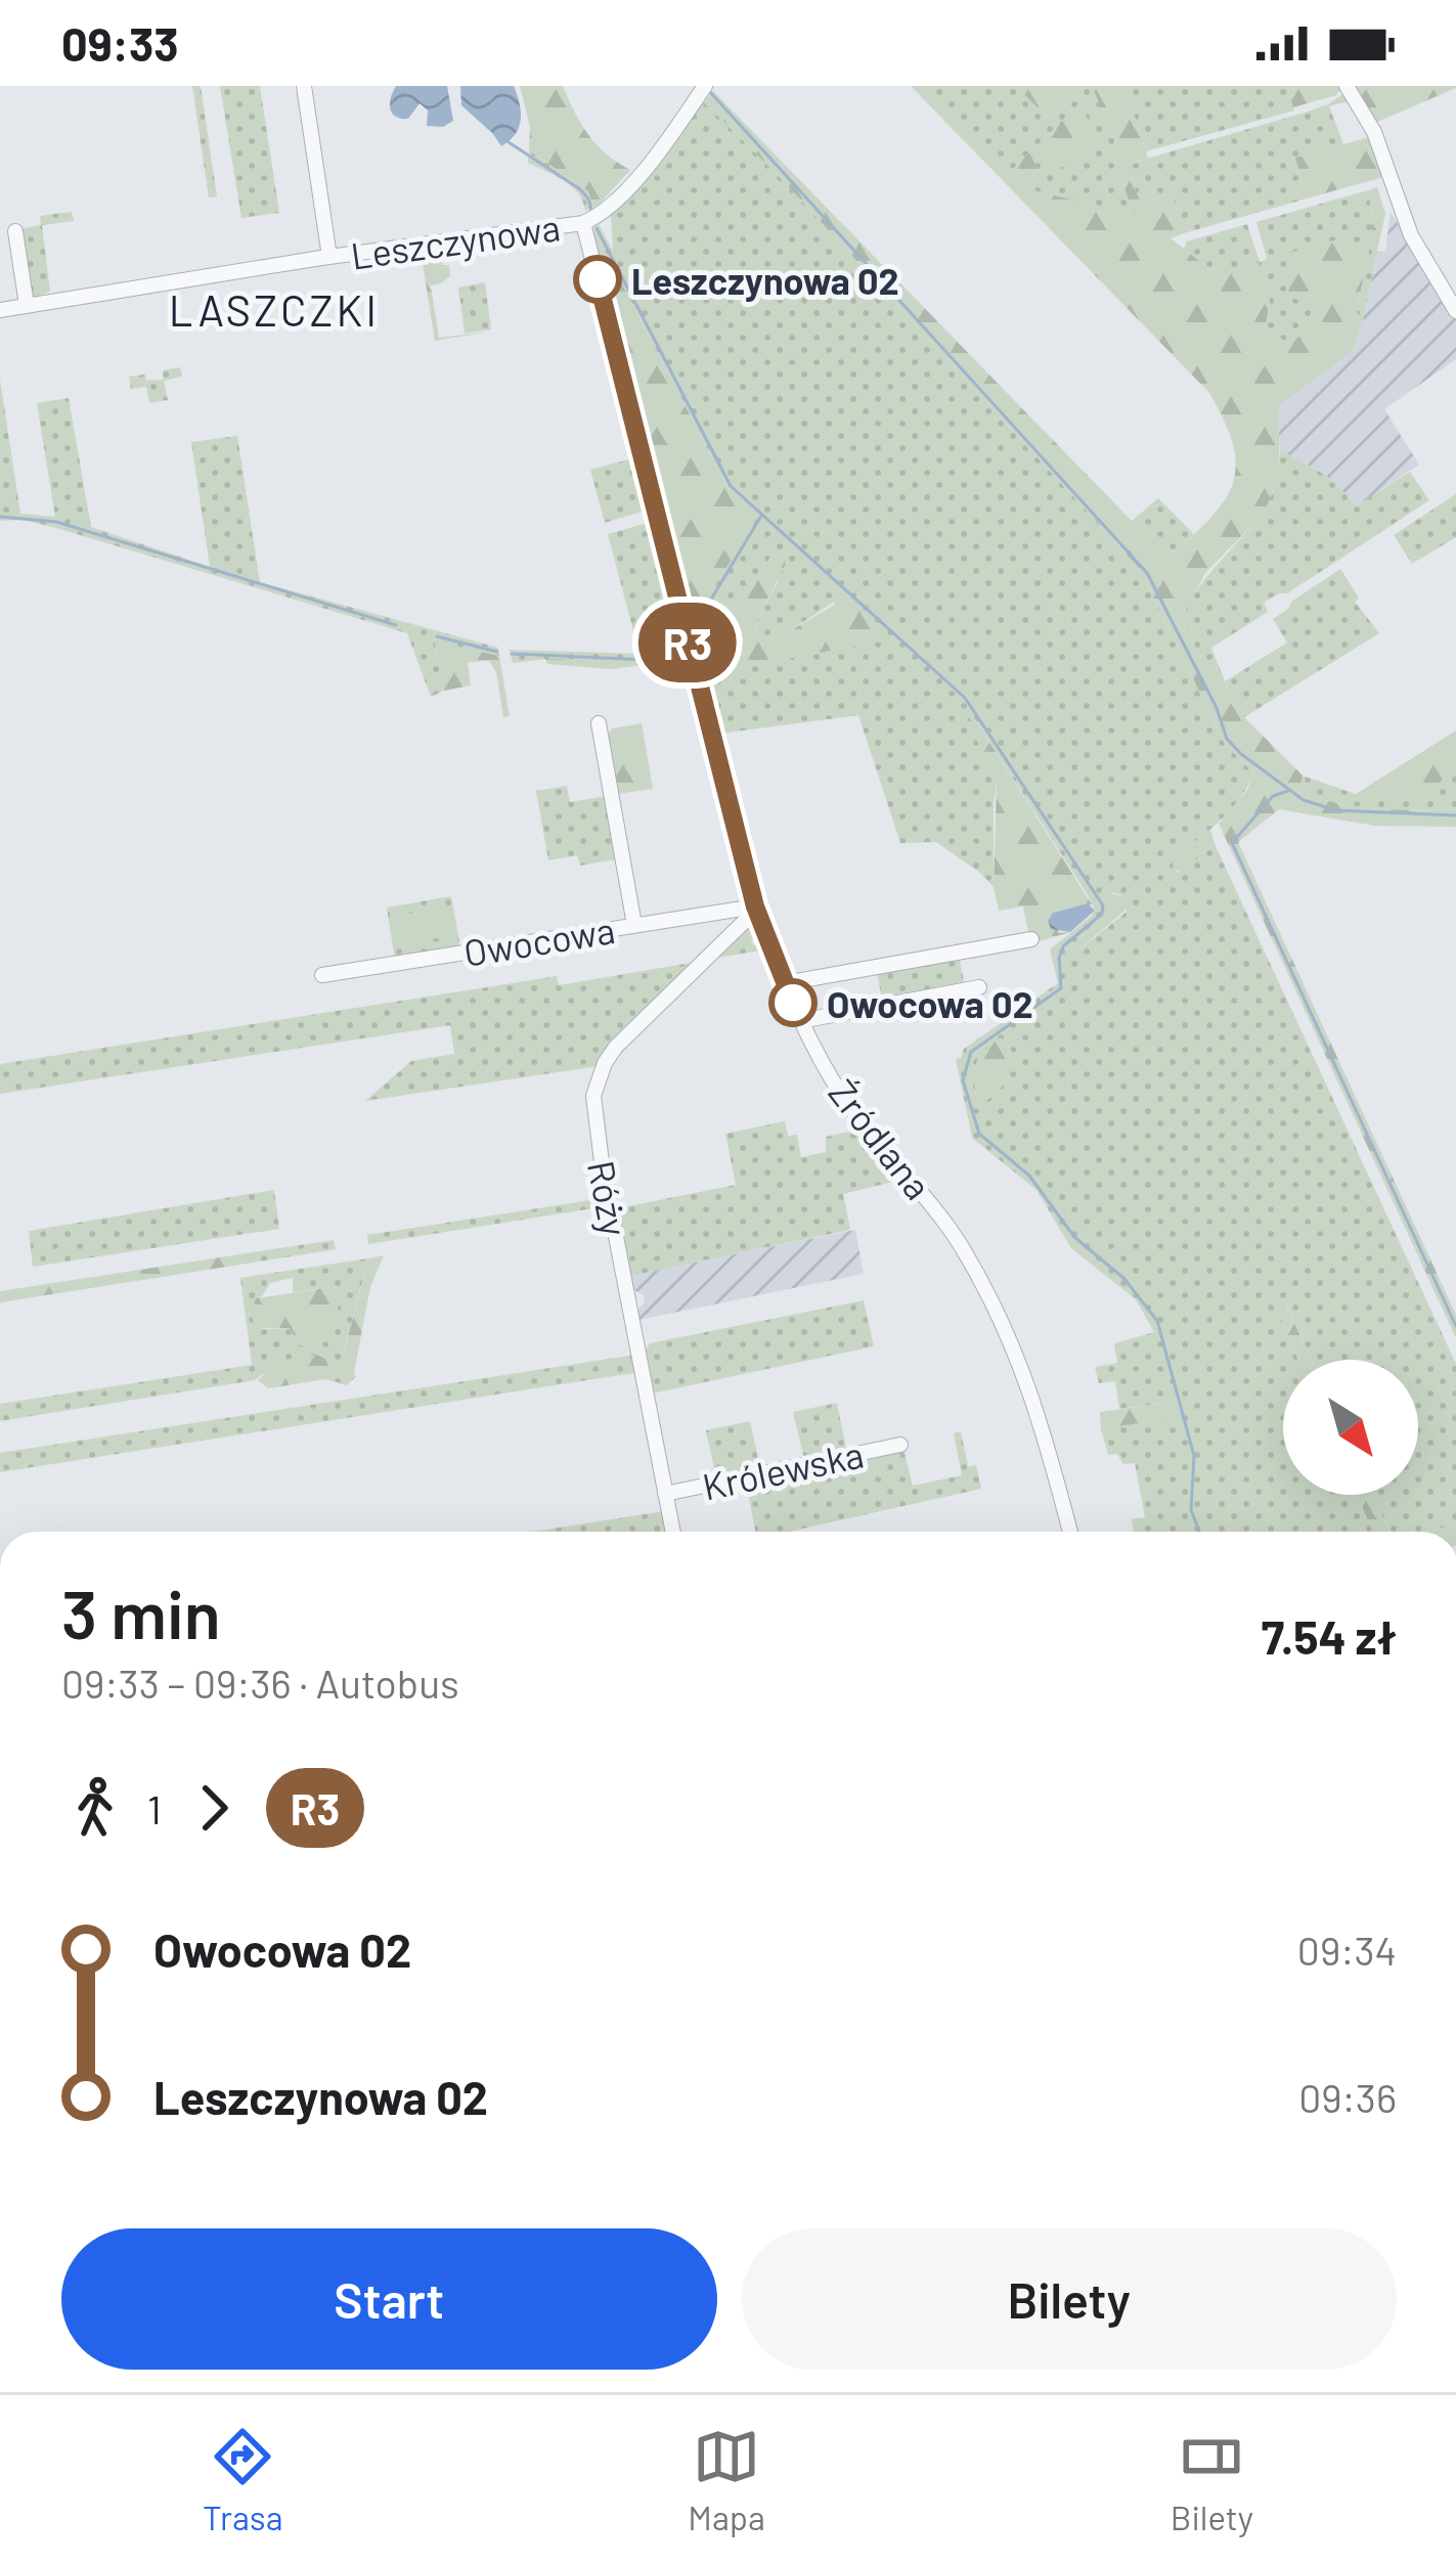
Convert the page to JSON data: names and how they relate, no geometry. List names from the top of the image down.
{
  "streets": {
    "street": [
      "Leszczynowa",
      "Owocowa",
      "Źródlana",
      "Róży",
      "Królewska"
    ]
  },
  "crossings": [
    ["Leszczynowa", "Źródlana"],
    ["Owocowa", "Źródlana"],
    ["Owocowa", "Róży"],
    ["Źródlana", "Róży"],
    ["Róży", "Królewska"]
  ],
  "districts": ["LASZCZKI"],
  "places": ["Leszczynowa 02", "Owocowa 02"],
  "lines": ["bus line R3"],
  "north": "bottom right",
  "page": {
    "status": "09:33",
    "on_map": "R3",
    "heading": ["3 min", "09:33 – 09:36 · Autobus", "7.54 zł"],
    "legs": ["1", "R3"],
    "list": [
      {
        "name": "Owocowa 02",
        "value": "09:34"
      },
      {
        "name": "Leszczynowa 02",
        "value": "09:36"
      }
    ],
    "buttons": ["Start", "Bilety"],
    "tabs": ["Trasa", "Mapa", "Bilety"]
  }
}
